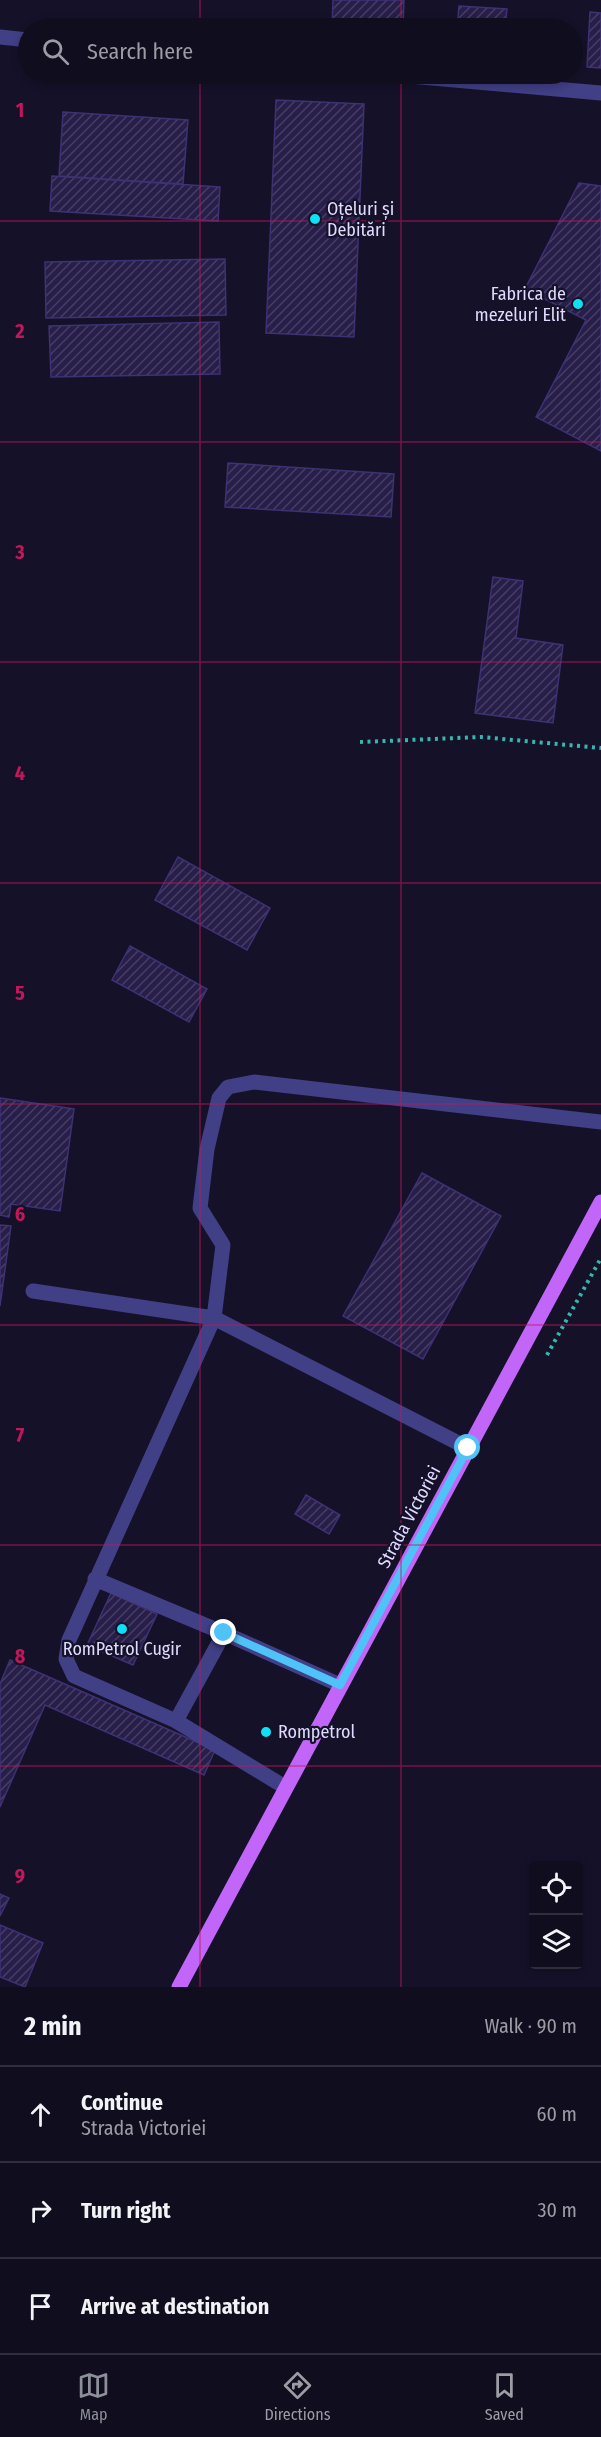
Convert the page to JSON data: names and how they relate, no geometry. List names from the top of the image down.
{
  "streets": {
    "main road": ["Strada Victoriei"]
  },
  "places": [
    "Oțeluri și Debitări",
    "Fabrica de mezeluri Elit",
    "RomPetrol Cugir",
    "Rompetrol"
  ],
  "page": {
    "search": "Search here",
    "heading": ["2 min", "Walk · 90 m"],
    "list": [
      ["Continue", "Strada Victoriei", "60 m"],
      ["Turn right", "30 m"],
      "Arrive at destination"
    ],
    "nav": ["Map", "Directions", "Saved"]
  },
  "grid": {
    "rows": [
      "1",
      "2",
      "3",
      "4",
      "5",
      "6",
      "7",
      "8",
      "9"
    ]
  }
}
